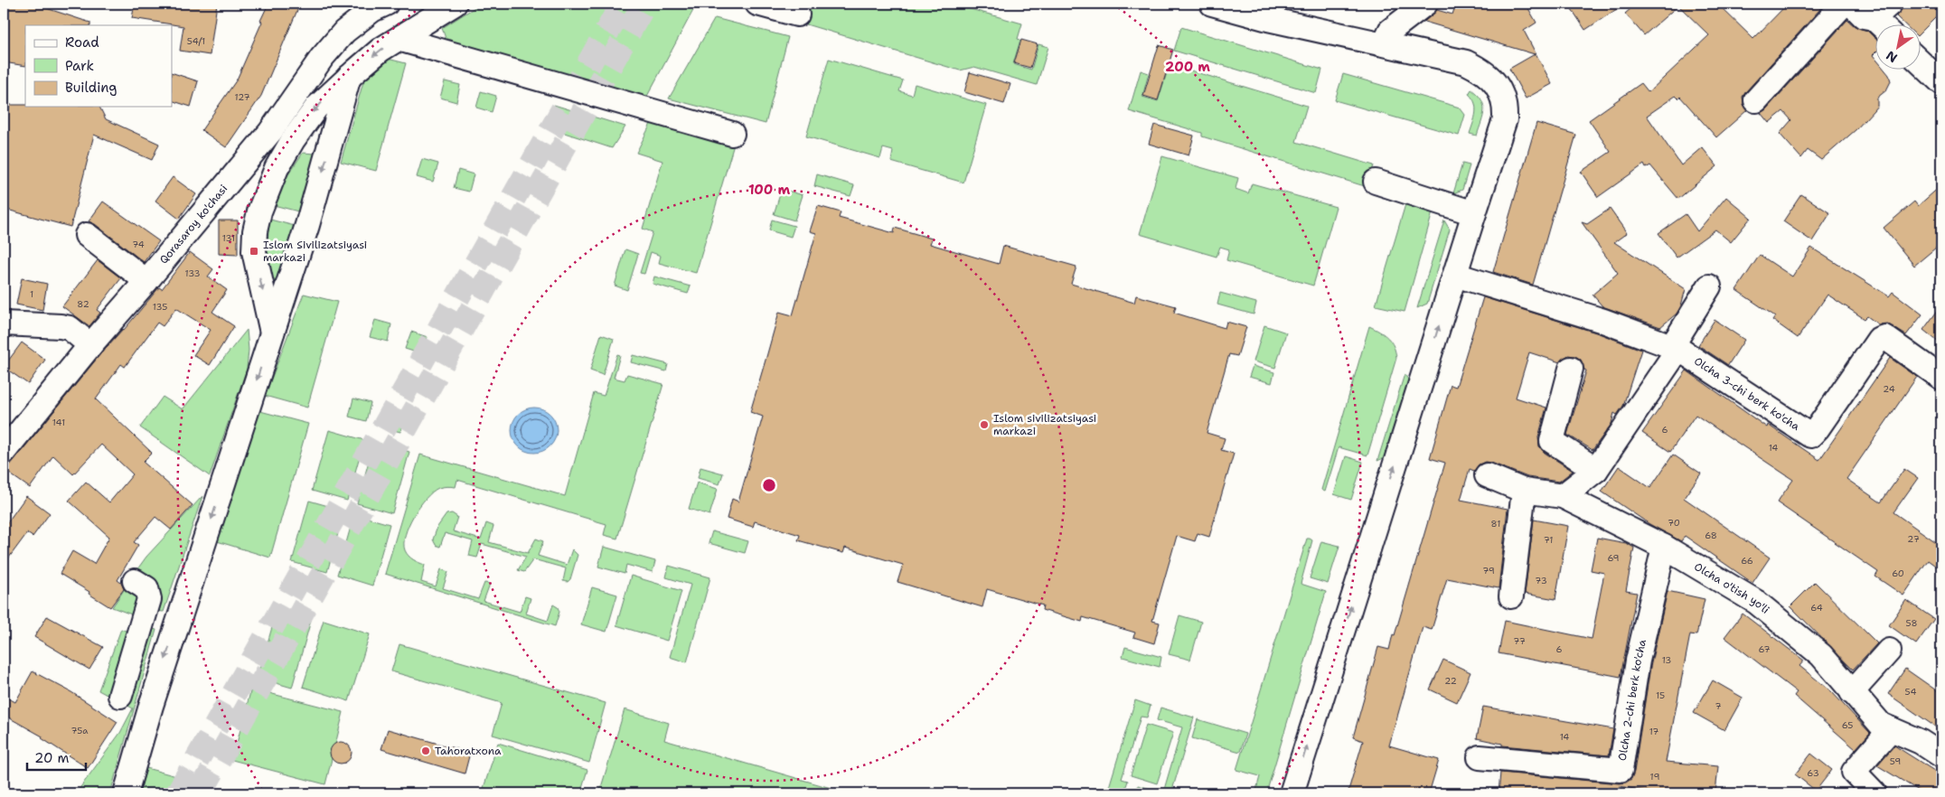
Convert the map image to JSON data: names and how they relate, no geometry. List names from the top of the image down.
{
  "streets": {
    "street": [
      "Qorasaroy ko'chasi",
      "Olcha 3-chi berk ko'cha",
      "Olcha o'tish yo'li",
      "Olcha 2-chi berk ko'cha"
    ]
  },
  "crossings": [
    ["Olcha o'tish yo'li", "Olcha 2-chi berk ko'cha"]
  ],
  "places": {
    "transit": ["Islom Sivilizatsiyasi markazi"],
    "other": ["Islom sivilizatsiyasi markazi", "Tahoratxona"]
  },
  "house_numbers": [
    "54/1",
    "127",
    "131",
    "74",
    "133",
    "1",
    "82",
    "135",
    "24",
    "141",
    "6",
    "14",
    "70",
    "81",
    "68",
    "27",
    "71",
    "69",
    "66",
    "79",
    "60",
    "73",
    "64",
    "58",
    "77",
    "6",
    "67",
    "13",
    "22",
    "54",
    "15",
    "7",
    "65",
    "75a",
    "17",
    "14",
    "59",
    "63",
    "19"
  ],
  "legend": ["Road", "Park", "Building"],
  "scale_bar": "20 m",
  "north": "bottom left",
  "rings": ["200 m", "100 m"]
}
